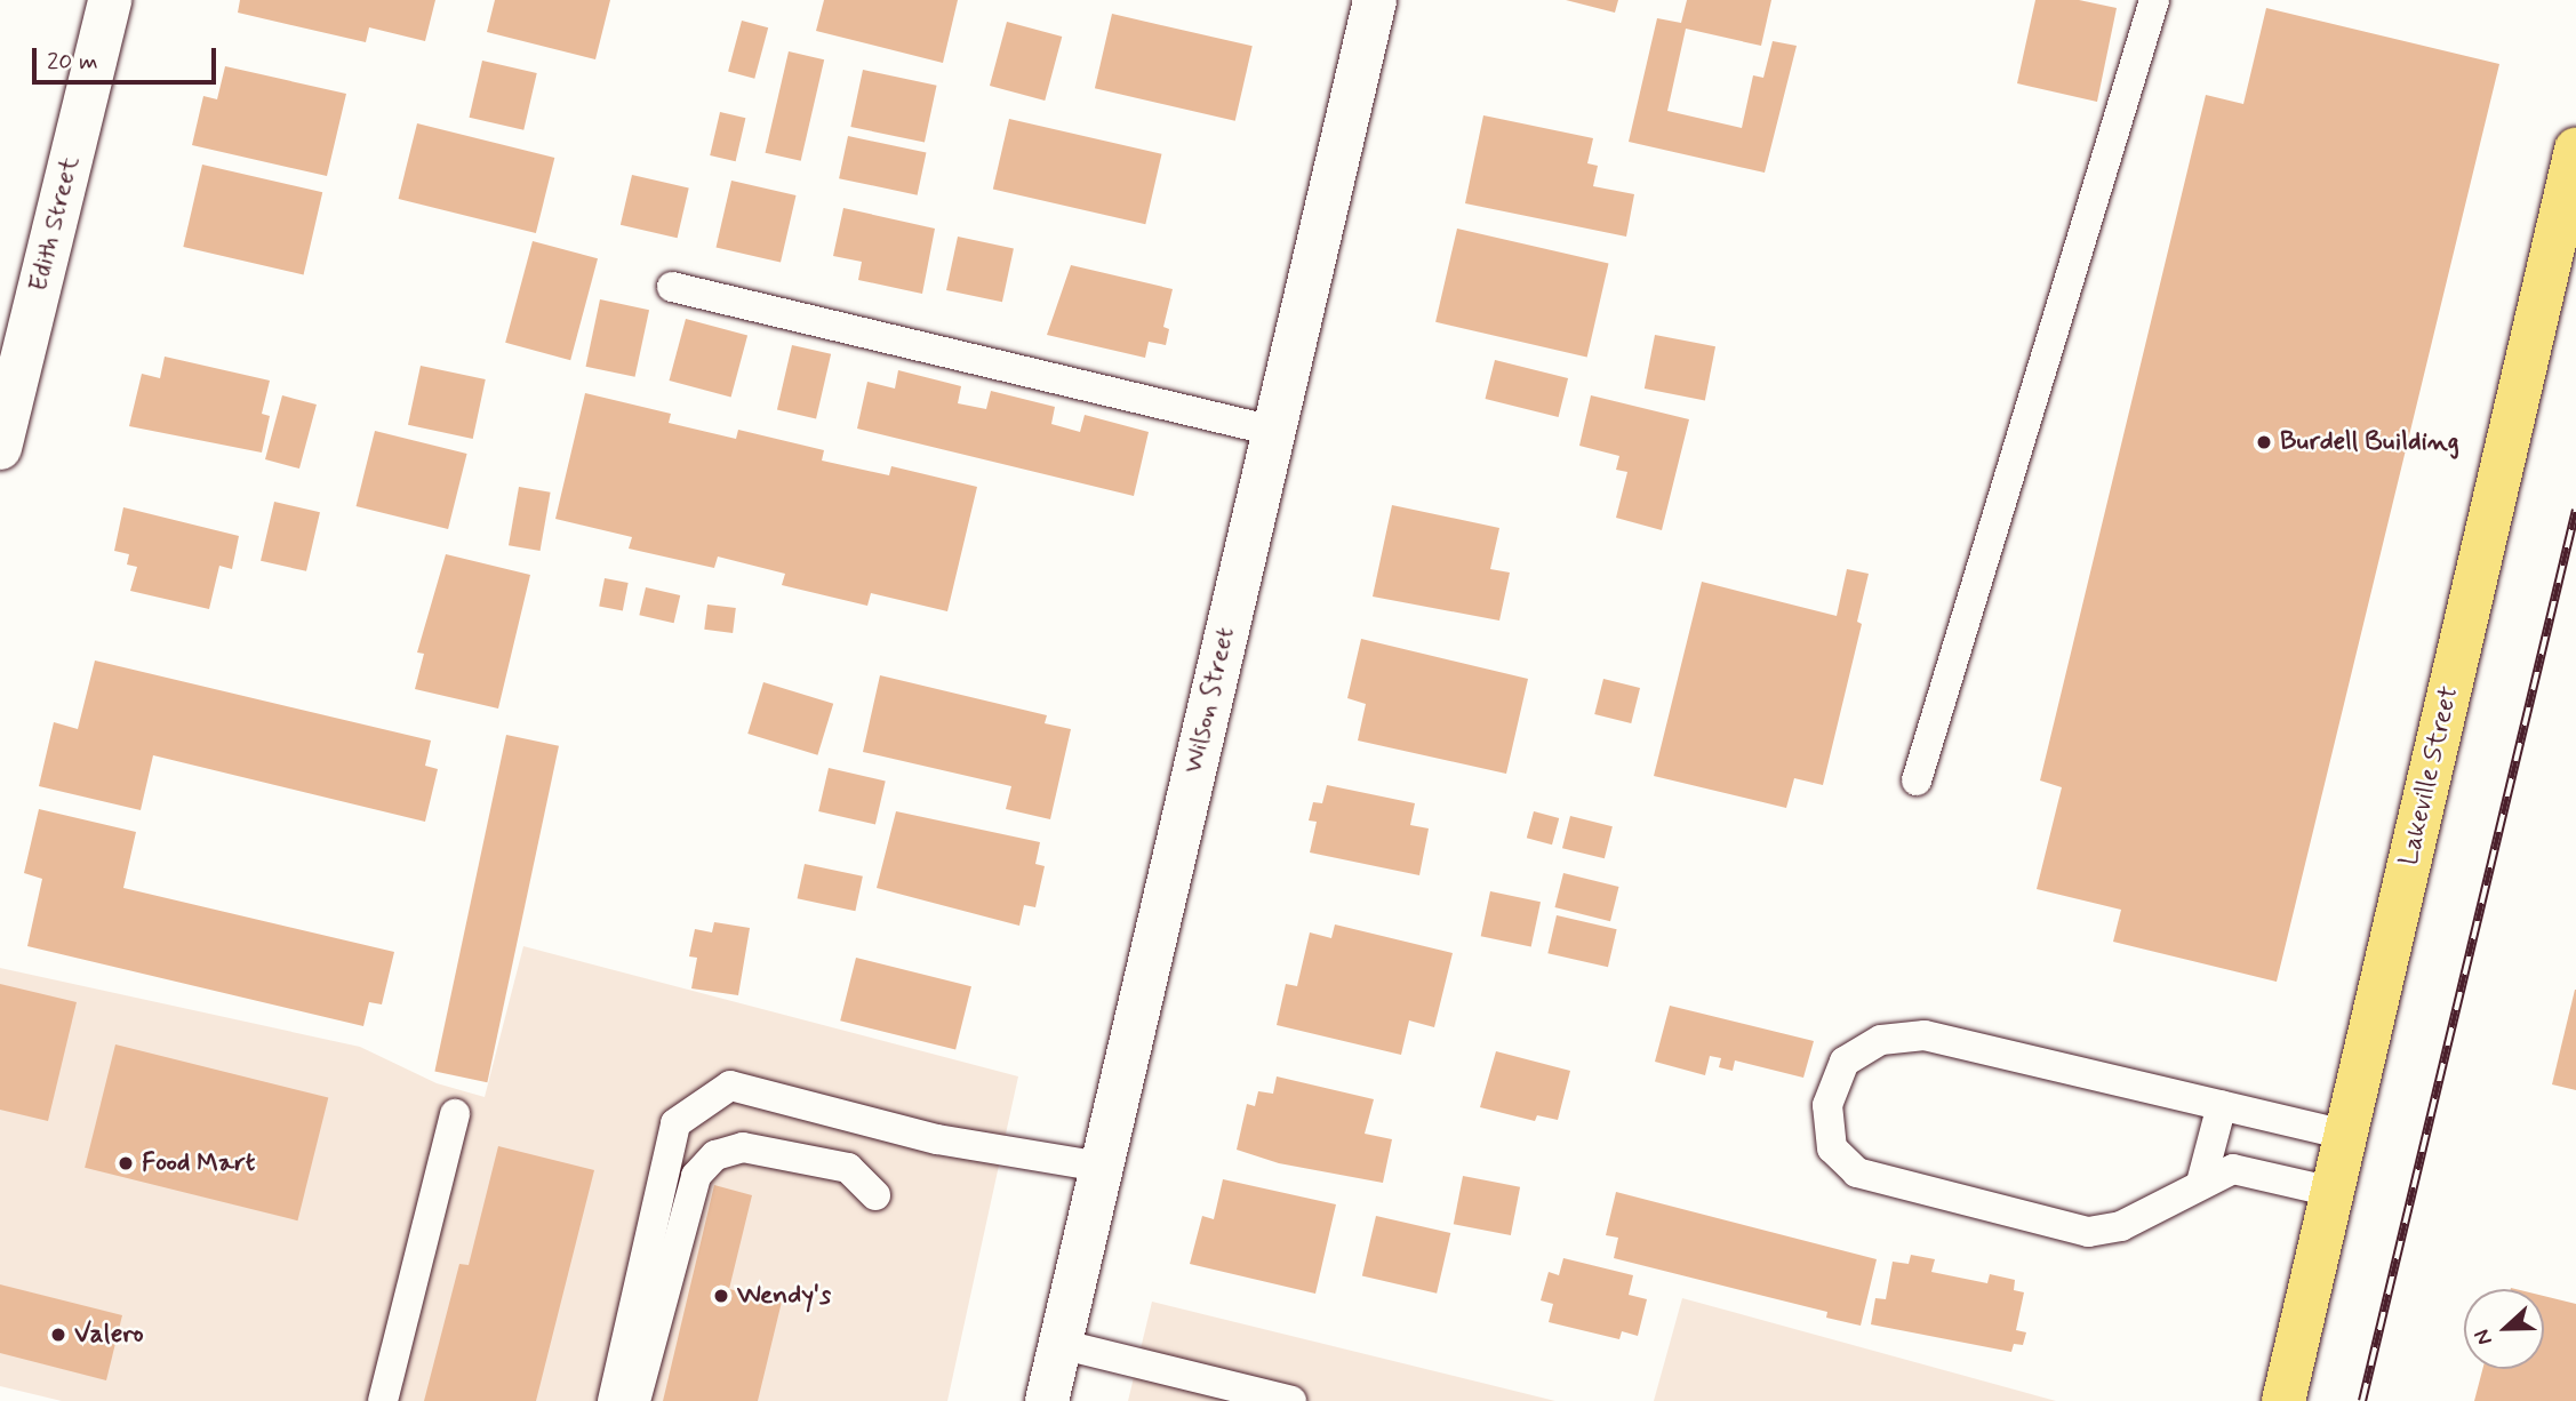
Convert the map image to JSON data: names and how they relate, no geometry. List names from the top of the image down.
{
  "streets": {
    "main road": ["Lakeville Street"],
    "street": ["Edith Street", "Wilson Street"]
  },
  "places": [
    "Burdell Building",
    "Food Mart",
    "Wendy's",
    "Valero"
  ],
  "scale_bar": "20 m",
  "north": "left"
}
